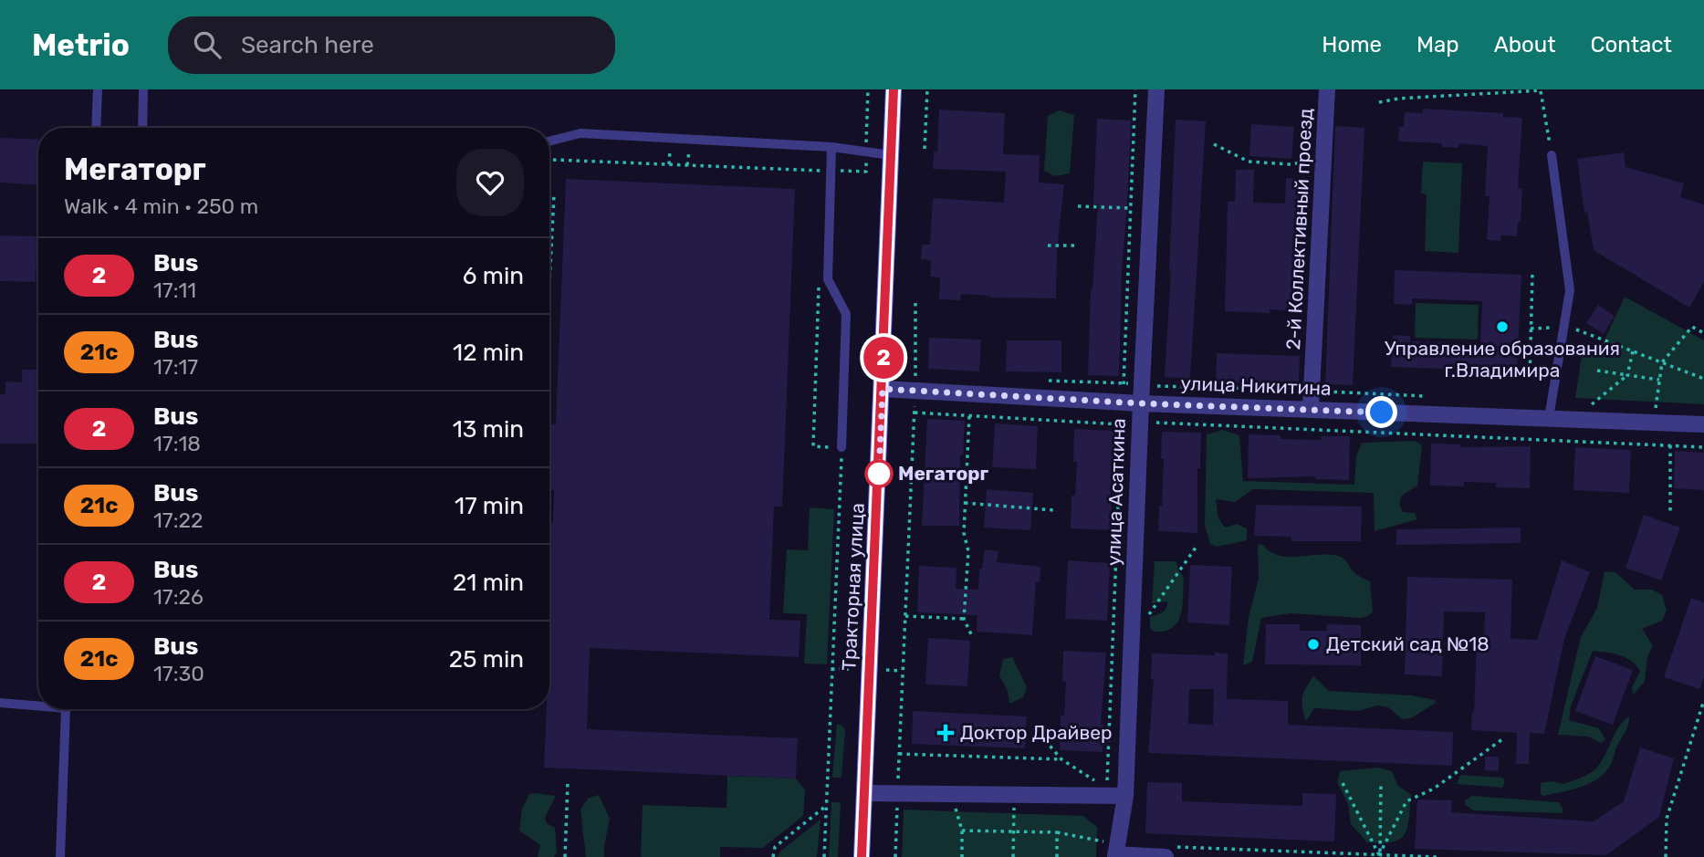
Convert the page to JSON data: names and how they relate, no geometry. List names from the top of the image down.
{
  "streets": {
    "main road": ["Тракторная улица"],
    "street": ["2-й Коллективный проезд", "улица Никитина", "улица Асаткина"]
  },
  "crossings": [
    ["2-й Коллективный проезд", "улица Никитина"],
    ["улица Никитина", "улица Асаткина"],
    ["улица Никитина", "Тракторная улица"]
  ],
  "places": {
    "other": ["Управление образования г.Владимира", "Мегаторг", "Детский сад №18"],
    "health": ["Доктор Драйвер"]
  },
  "lines": ["bus line 2"],
  "page": {
    "header": "Metrio",
    "search": "Search here",
    "nav": [
      "Home",
      "Map",
      "About",
      "Contact"
    ],
    "on_map": "2",
    "heading": ["Мегаторг", "Walk · 4 min · 250 m"],
    "list": [
      {
        "mark": "2",
        "name": "Bus",
        "note": "17:11",
        "value": "6 min"
      },
      {
        "mark": "21с",
        "name": "Bus",
        "note": "17:17",
        "value": "12 min"
      },
      {
        "mark": "2",
        "name": "Bus",
        "note": "17:18",
        "value": "13 min"
      },
      {
        "mark": "21с",
        "name": "Bus",
        "note": "17:22",
        "value": "17 min"
      },
      {
        "mark": "2",
        "name": "Bus",
        "note": "17:26",
        "value": "21 min"
      },
      {
        "mark": "21с",
        "name": "Bus",
        "note": "17:30",
        "value": "25 min"
      }
    ]
  }
}
